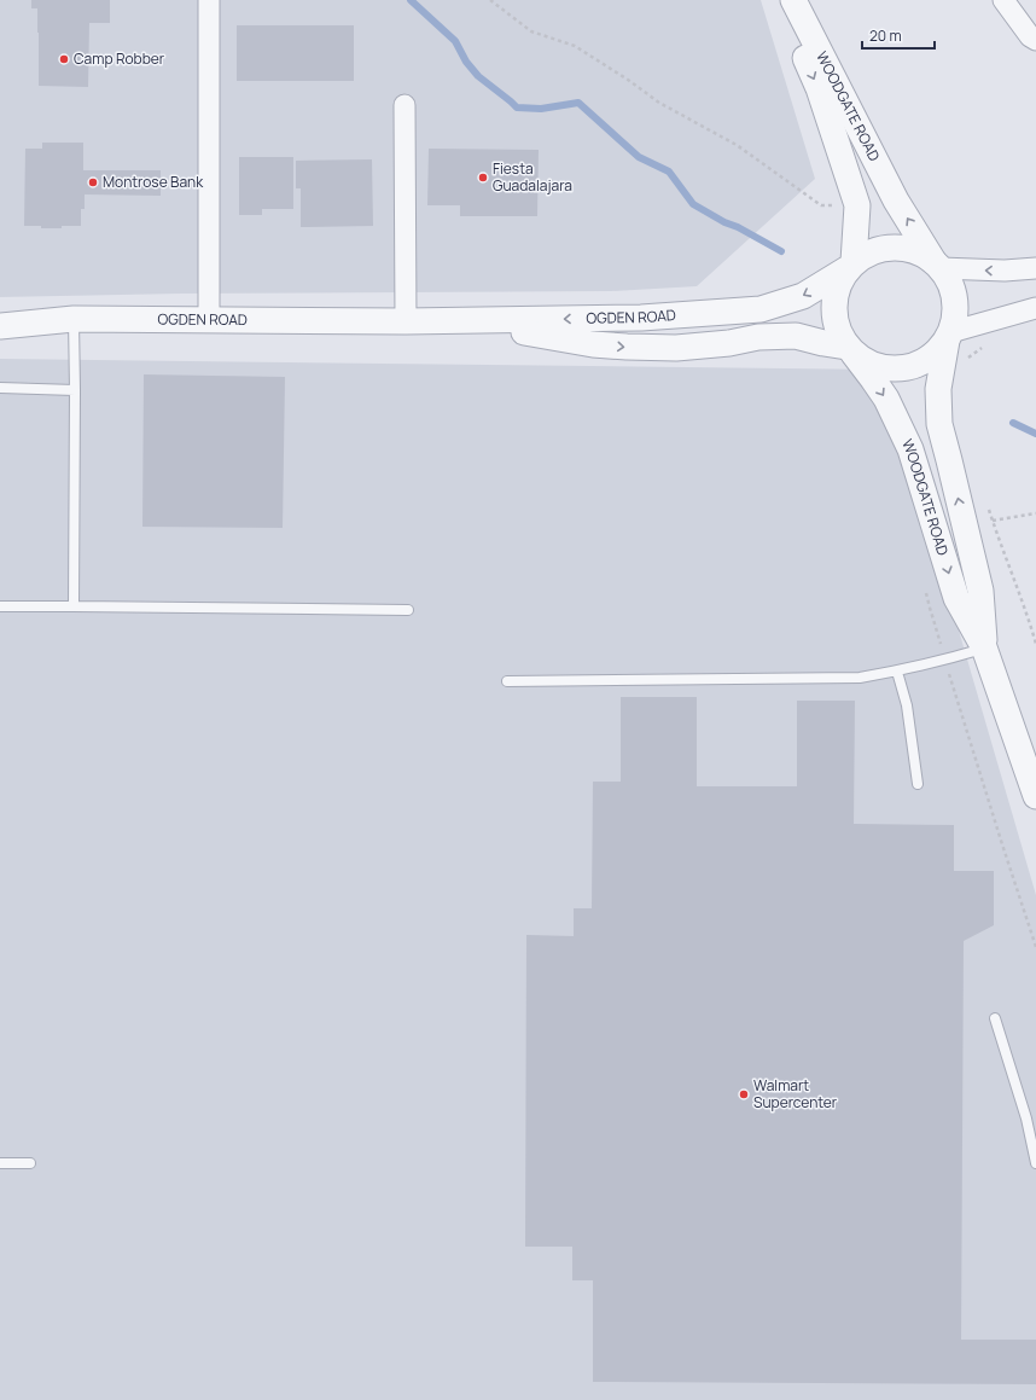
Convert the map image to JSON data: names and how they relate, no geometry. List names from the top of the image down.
{
  "streets": {
    "street": ["WOODGATE ROAD", "OGDEN ROAD"]
  },
  "crossings": [
    ["WOODGATE ROAD", "OGDEN ROAD"]
  ],
  "places": [
    "Camp Robber",
    "Fiesta Guadalajara",
    "Montrose Bank",
    "Walmart Supercenter"
  ],
  "scale_bar": "20 m"
}
